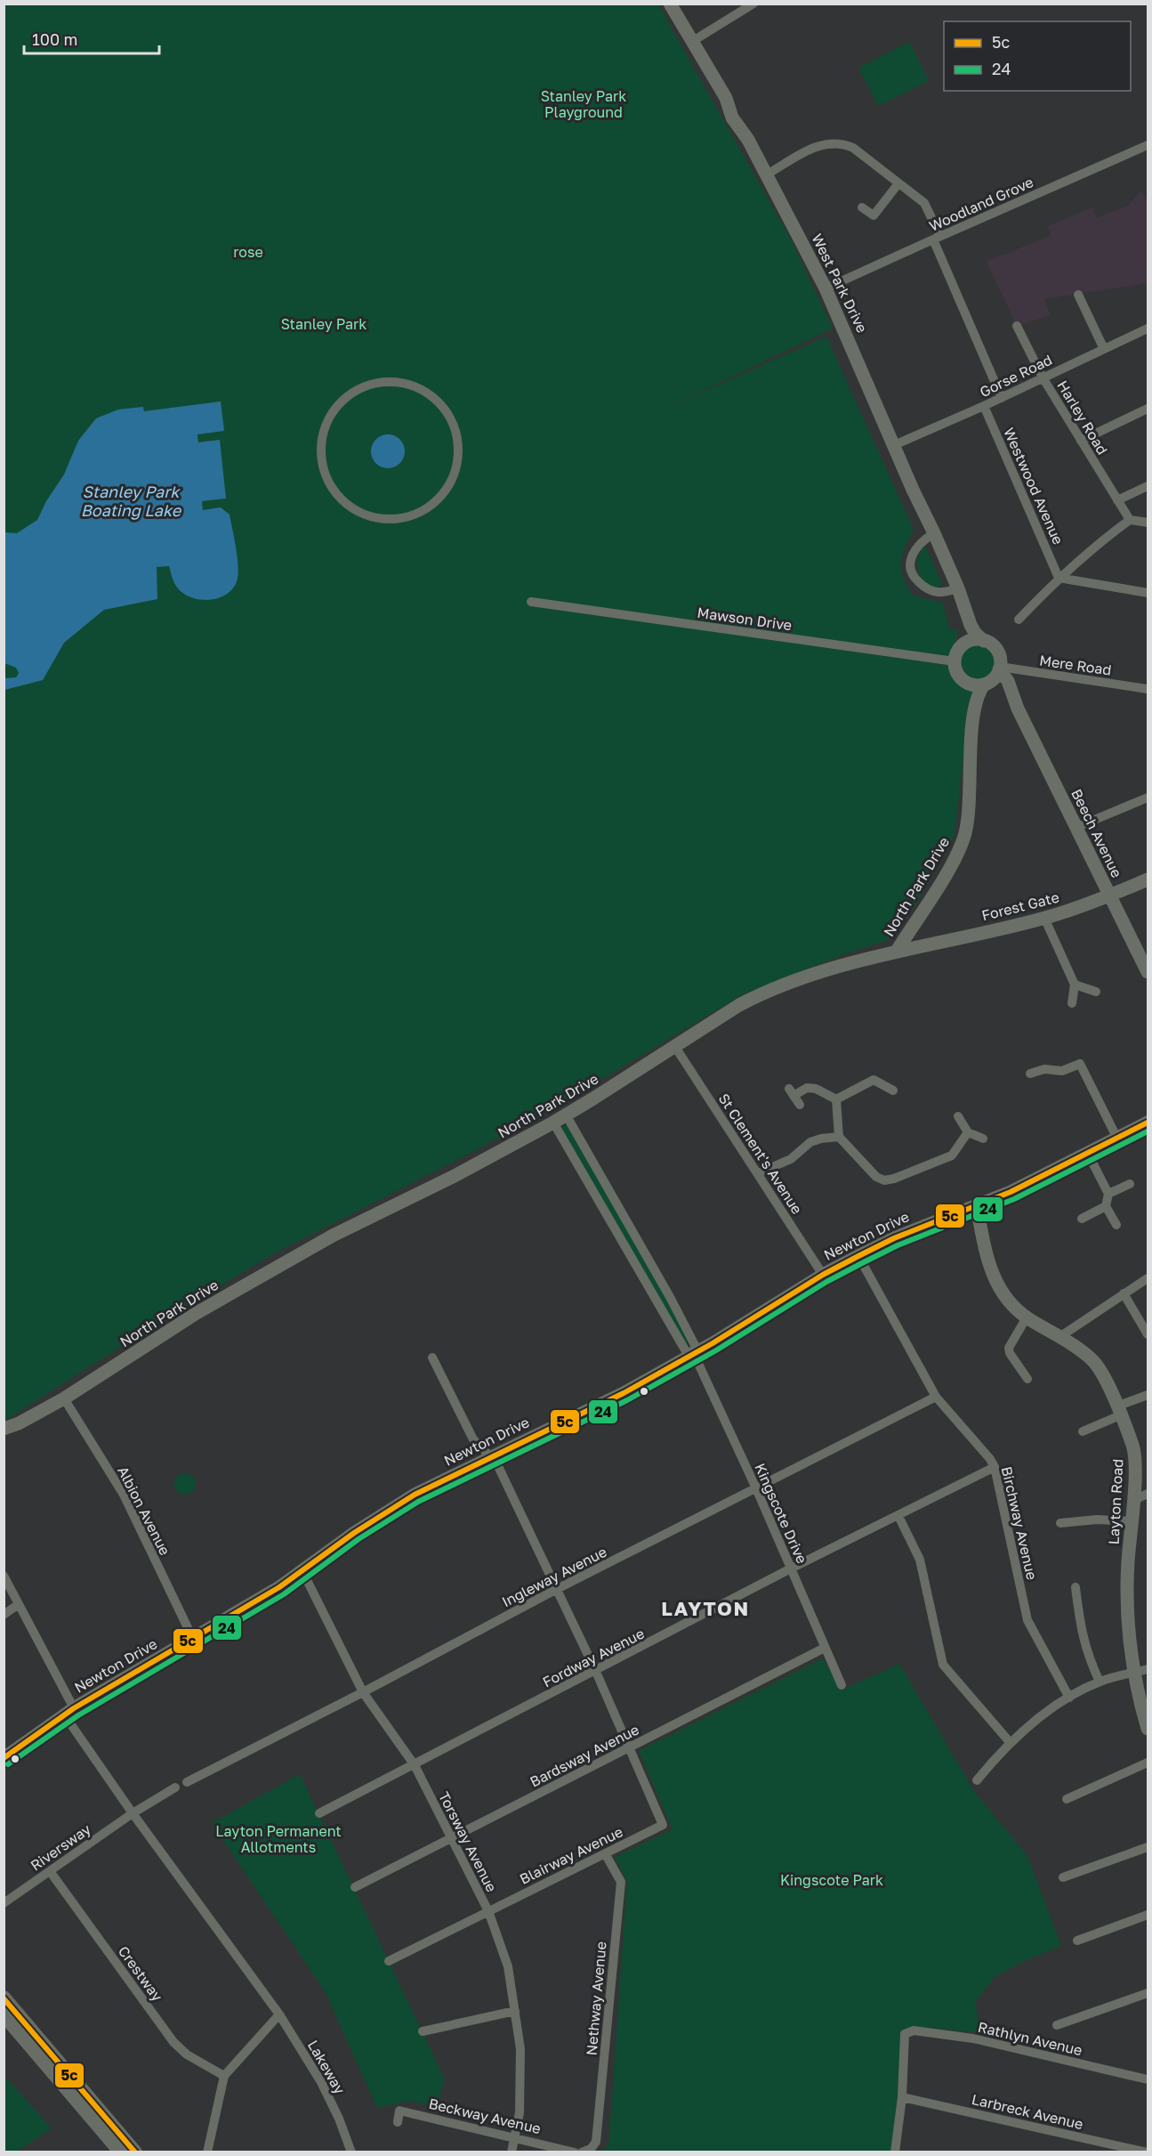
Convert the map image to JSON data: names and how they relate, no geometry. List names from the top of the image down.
{
  "streets": {
    "street": [
      "Woodland Grove",
      "West Park Drive",
      "Gorse Road",
      "Harley Road",
      "Westwood Avenue",
      "Mawson Drive",
      "Mere Road",
      "Beech Avenue",
      "North Park Drive",
      "Forest Gate",
      "St Clement's Avenue",
      "Newton Drive",
      "Layton Road",
      "Albion Avenue",
      "Kingscote Drive",
      "Birchway Avenue",
      "Ingleway Avenue",
      "Fordway Avenue",
      "Bardsway Avenue",
      "Torsway Avenue",
      "Riversway",
      "Blairway Avenue",
      "Crestway",
      "Nethway Avenue",
      "Rathlyn Avenue",
      "Lakeway",
      "Larbreck Avenue",
      "Beckway Avenue"
    ]
  },
  "crossings": [
    ["Woodland Grove", "West Park Drive"],
    ["West Park Drive", "Gorse Road"],
    ["West Park Drive", "Mawson Drive"],
    ["West Park Drive", "Mere Road"],
    ["West Park Drive", "Beech Avenue"],
    ["West Park Drive", "North Park Drive"],
    ["Gorse Road", "Harley Road"],
    ["Gorse Road", "Westwood Avenue"],
    ["Mawson Drive", "Mere Road"],
    ["Mawson Drive", "Beech Avenue"],
    ["Mawson Drive", "North Park Drive"],
    ["Mere Road", "Beech Avenue"],
    ["Mere Road", "North Park Drive"],
    ["Beech Avenue", "North Park Drive"],
    ["Beech Avenue", "Forest Gate"],
    ["North Park Drive", "Forest Gate"],
    ["North Park Drive", "St Clement's Avenue"],
    ["North Park Drive", "Albion Avenue"],
    ["St Clement's Avenue", "Newton Drive"],
    ["Newton Drive", "Layton Road"],
    ["Newton Drive", "Albion Avenue"],
    ["Newton Drive", "Kingscote Drive"],
    ["Newton Drive", "Birchway Avenue"],
    ["Newton Drive", "Torsway Avenue"],
    ["Newton Drive", "Lakeway"],
    ["Kingscote Drive", "Ingleway Avenue"],
    ["Kingscote Drive", "Fordway Avenue"],
    ["Kingscote Drive", "Bardsway Avenue"],
    ["Birchway Avenue", "Ingleway Avenue"],
    ["Birchway Avenue", "Fordway Avenue"],
    ["Ingleway Avenue", "Torsway Avenue"],
    ["Fordway Avenue", "Torsway Avenue"],
    ["Bardsway Avenue", "Torsway Avenue"],
    ["Bardsway Avenue", "Blairway Avenue"],
    ["Torsway Avenue", "Blairway Avenue"],
    ["Torsway Avenue", "Beckway Avenue"],
    ["Riversway", "Crestway"],
    ["Riversway", "Lakeway"],
    ["Blairway Avenue", "Nethway Avenue"],
    ["Rathlyn Avenue", "Larbreck Avenue"]
  ],
  "districts": ["LAYTON"],
  "water": ["Stanley Park Boating Lake"],
  "parks": [
    "Stanley Park Playground",
    "rose",
    "Stanley Park",
    "Layton Permanent Allotments",
    "Kingscote Park"
  ],
  "lines": ["transit line 5c", "transit line 24"],
  "legend": ["5c", "24"],
  "scale_bar": "100 m"
}
